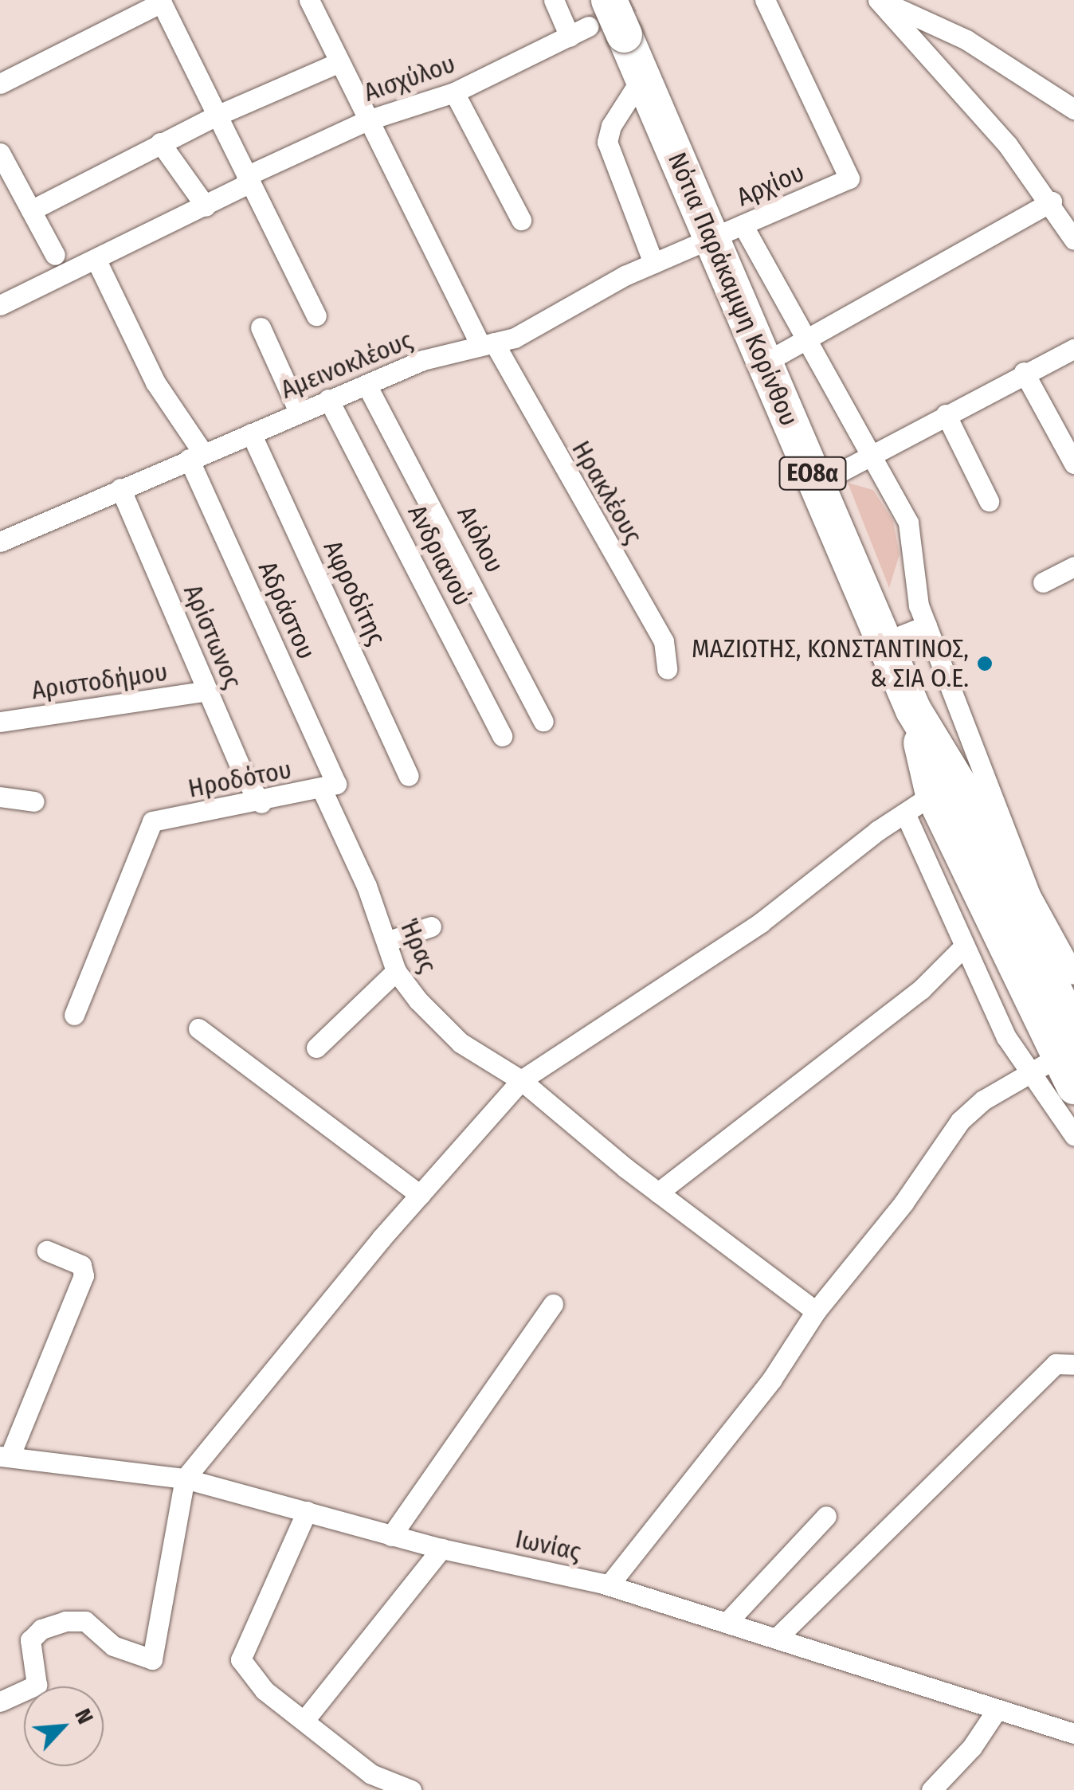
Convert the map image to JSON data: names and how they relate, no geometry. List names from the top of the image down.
{
  "streets": {
    "highway": ["Νότια Παράκαμψη Κορίνθου", "ΕΟ8α"],
    "street": [
      "Αισχύλου",
      "Αρχίου",
      "Αμεινοκλέους",
      "Ηρακλέους",
      "Αιόλου",
      "Ανδριανού",
      "Αφροδίτης",
      "Αδράστου",
      "Αρίστωνος",
      "Αριστοδήμου",
      "Ηροδότου",
      "Ήρας",
      "Ιωνίας"
    ]
  },
  "crossings": [
    ["Αισχύλου", "Νότια Παράκαμψη Κορίνθου"],
    ["Αισχύλου", "Ηρακλέους"],
    ["Αισχύλου", "Αδράστου"],
    ["Αρχίου", "Νότια Παράκαμψη Κορίνθου"],
    ["Αρχίου", "Αμεινοκλέους"],
    ["Νότια Παράκαμψη Κορίνθου", "Αμεινοκλέους"],
    ["Αμεινοκλέους", "Ηρακλέους"],
    ["Αμεινοκλέους", "Αιόλου"],
    ["Αμεινοκλέους", "Ανδριανού"],
    ["Αμεινοκλέους", "Αφροδίτης"],
    ["Αμεινοκλέους", "Αδράστου"],
    ["Αμεινοκλέους", "Αρίστωνος"],
    ["Αδράστου", "Ηροδότου"],
    ["Αδράστου", "Ήρας"],
    ["Αρίστωνος", "Αριστοδήμου"],
    ["Αρίστωνος", "Ηροδότου"],
    ["Ηροδότου", "Ήρας"]
  ],
  "places": ["ΜΑΖΙΩΤΗΣ, ΚΩΝΣΤΑΝΤΙΝΟΣ, & ΣΙΑ Ο.Ε."],
  "north": "top right"
}
